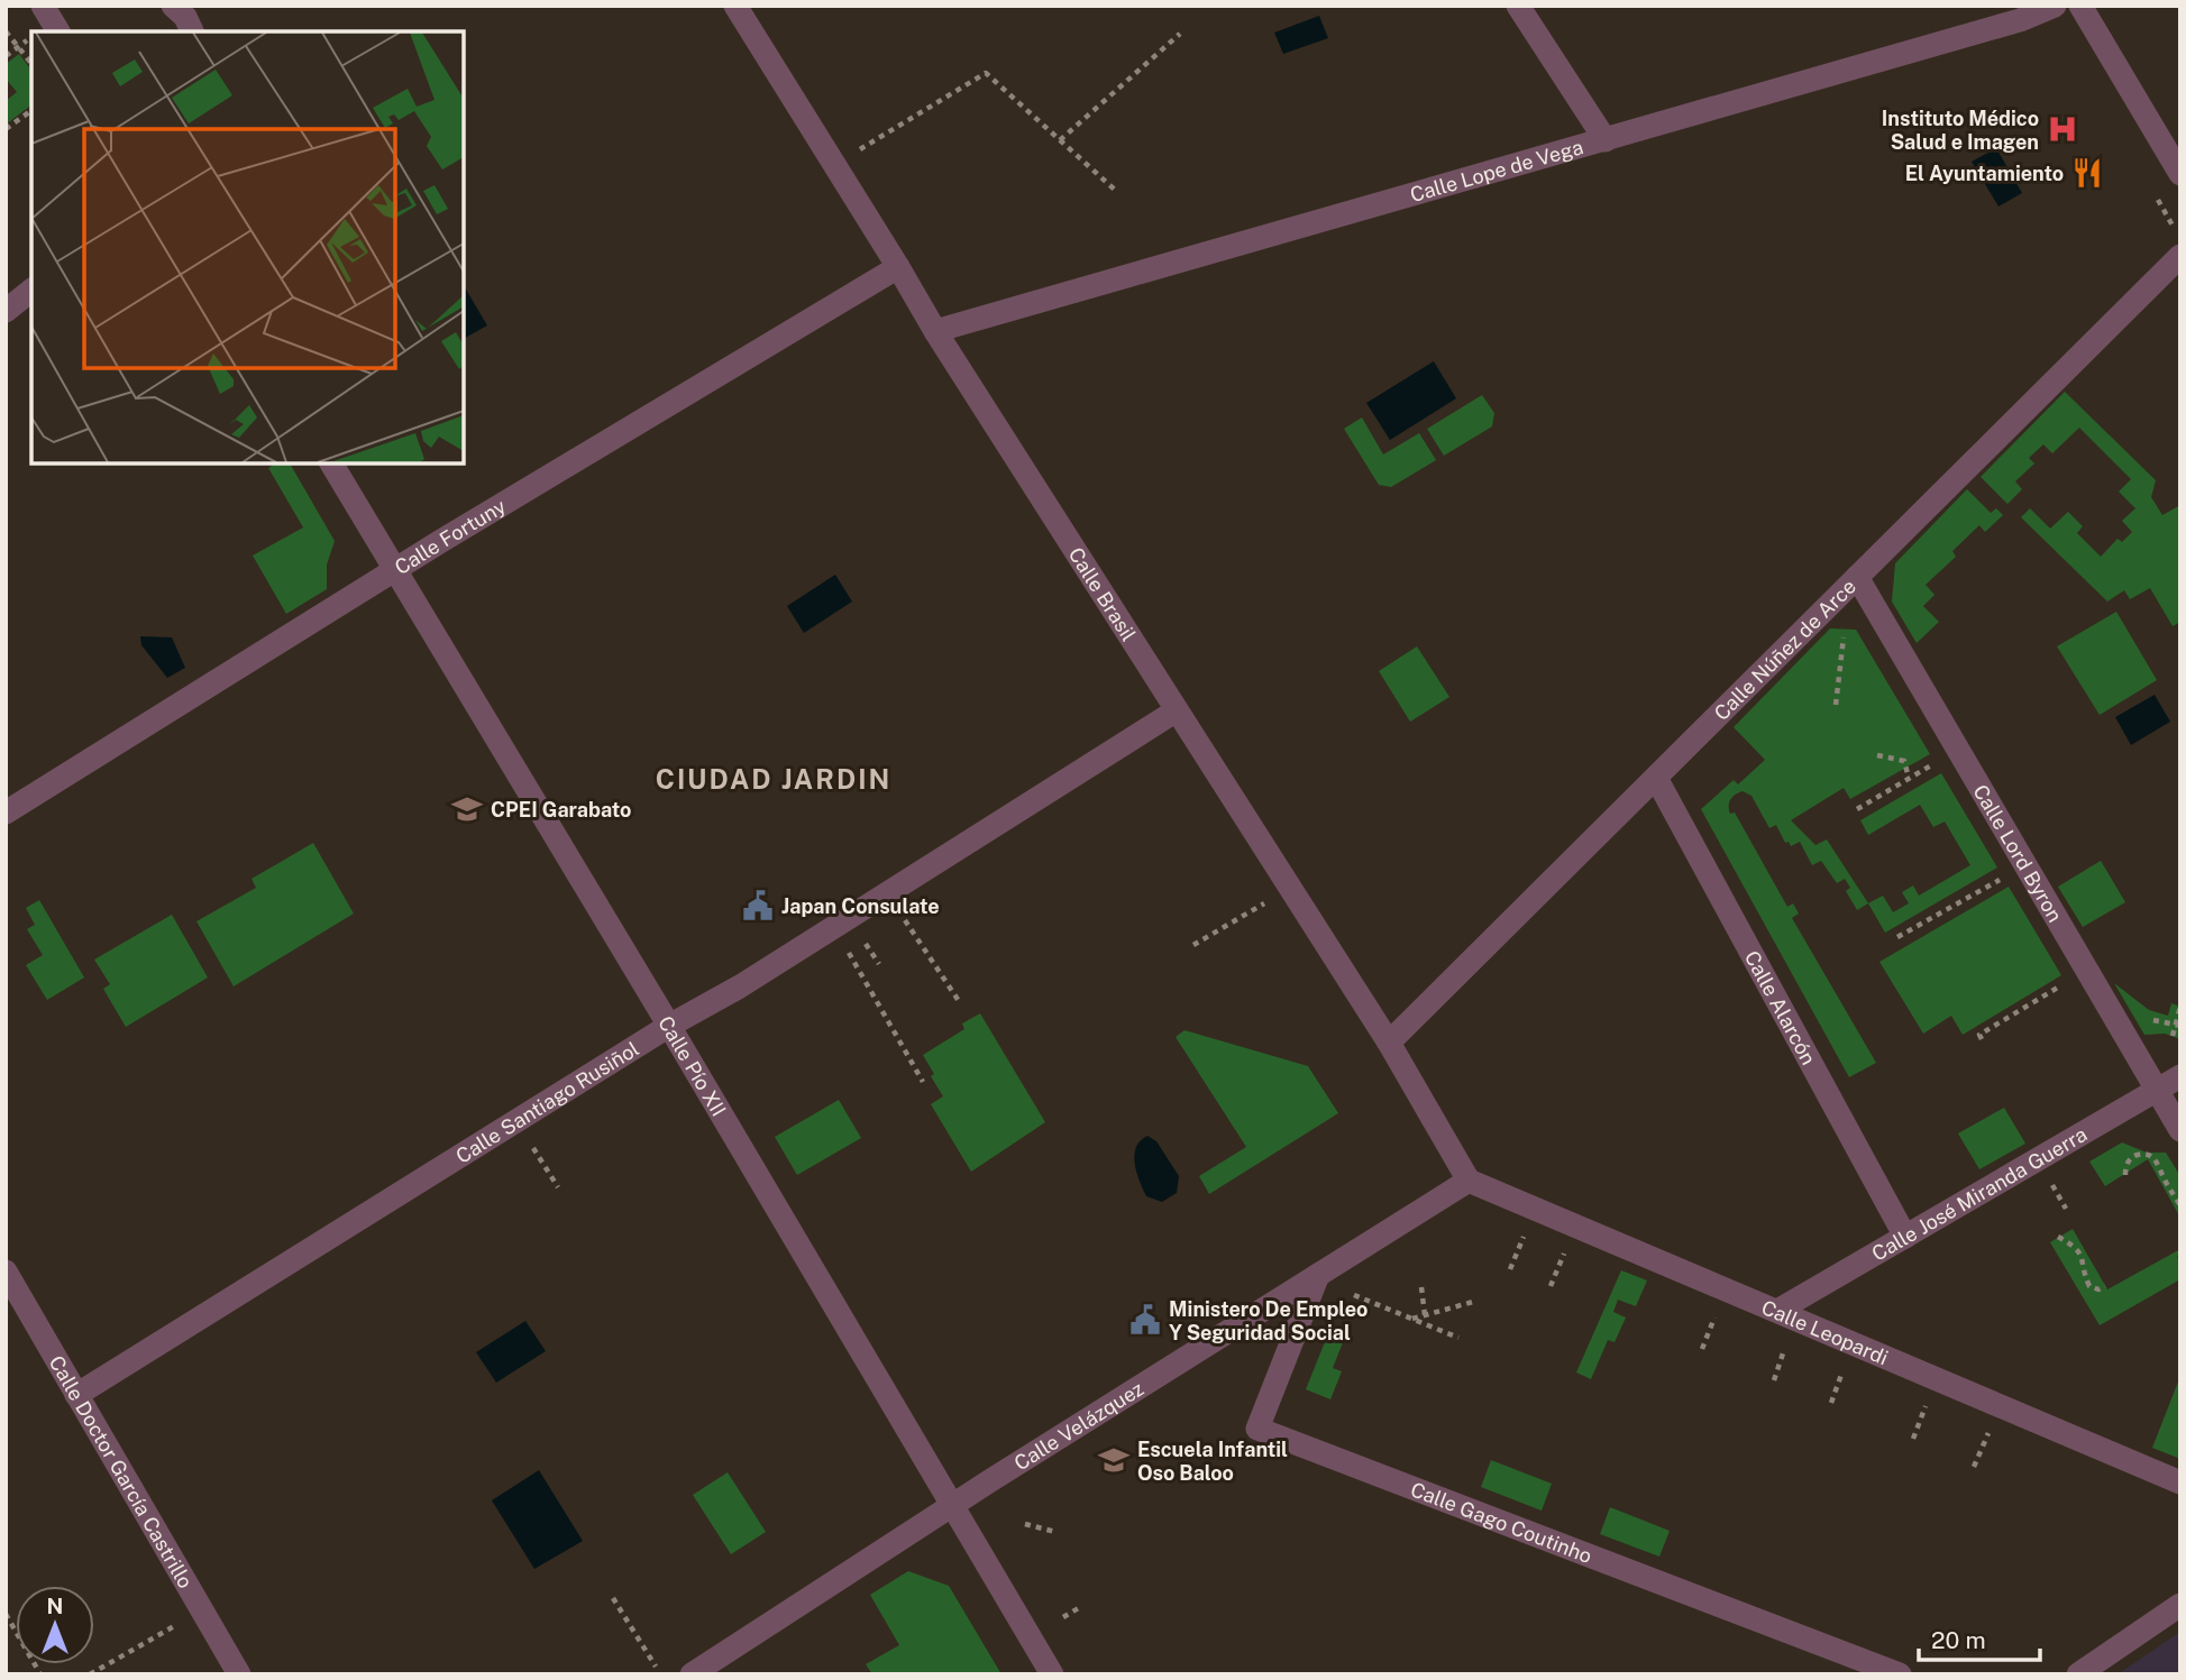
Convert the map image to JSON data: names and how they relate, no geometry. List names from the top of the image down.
{
  "streets": {
    "street": [
      "Calle Lope de Vega",
      "Calle Fortuny",
      "Calle Brasil",
      "Calle Núñez de Arce",
      "Calle Lord Byron",
      "Calle Alarcón",
      "Calle Pío XII",
      "Calle Santiago Rusiñol",
      "Calle José Miranda Guerra",
      "Calle Leopardi",
      "Calle Velázquez",
      "Calle Doctor García Castrillo",
      "Calle Gago Coutinho"
    ]
  },
  "crossings": [
    ["Calle Lope de Vega", "Calle Brasil"],
    ["Calle Fortuny", "Calle Brasil"],
    ["Calle Fortuny", "Calle Pío XII"],
    ["Calle Brasil", "Calle Núñez de Arce"],
    ["Calle Brasil", "Calle Santiago Rusiñol"],
    ["Calle Brasil", "Calle Leopardi"],
    ["Calle Brasil", "Calle Velázquez"],
    ["Calle Núñez de Arce", "Calle Lord Byron"],
    ["Calle Núñez de Arce", "Calle Alarcón"],
    ["Calle Lord Byron", "Calle José Miranda Guerra"],
    ["Calle Alarcón", "Calle José Miranda Guerra"],
    ["Calle Pío XII", "Calle Santiago Rusiñol"],
    ["Calle Pío XII", "Calle Velázquez"],
    ["Calle Santiago Rusiñol", "Calle Doctor García Castrillo"],
    ["Calle José Miranda Guerra", "Calle Leopardi"],
    ["Calle Leopardi", "Calle Velázquez"],
    ["Calle Velázquez", "Calle Gago Coutinho"]
  ],
  "districts": ["CIUDAD JARDIN"],
  "places": {
    "hospital": ["Instituto Médico Salud e Imagen"],
    "restaurant": ["El Ayuntamiento"],
    "school or university": ["CPEI Garabato", "Escuela Infantil Oso Baloo"],
    "public building": ["Japan Consulate", "Ministero De Empleo Y Seguridad Social"]
  },
  "scale_bar": "20 m",
  "north": "top"
}
